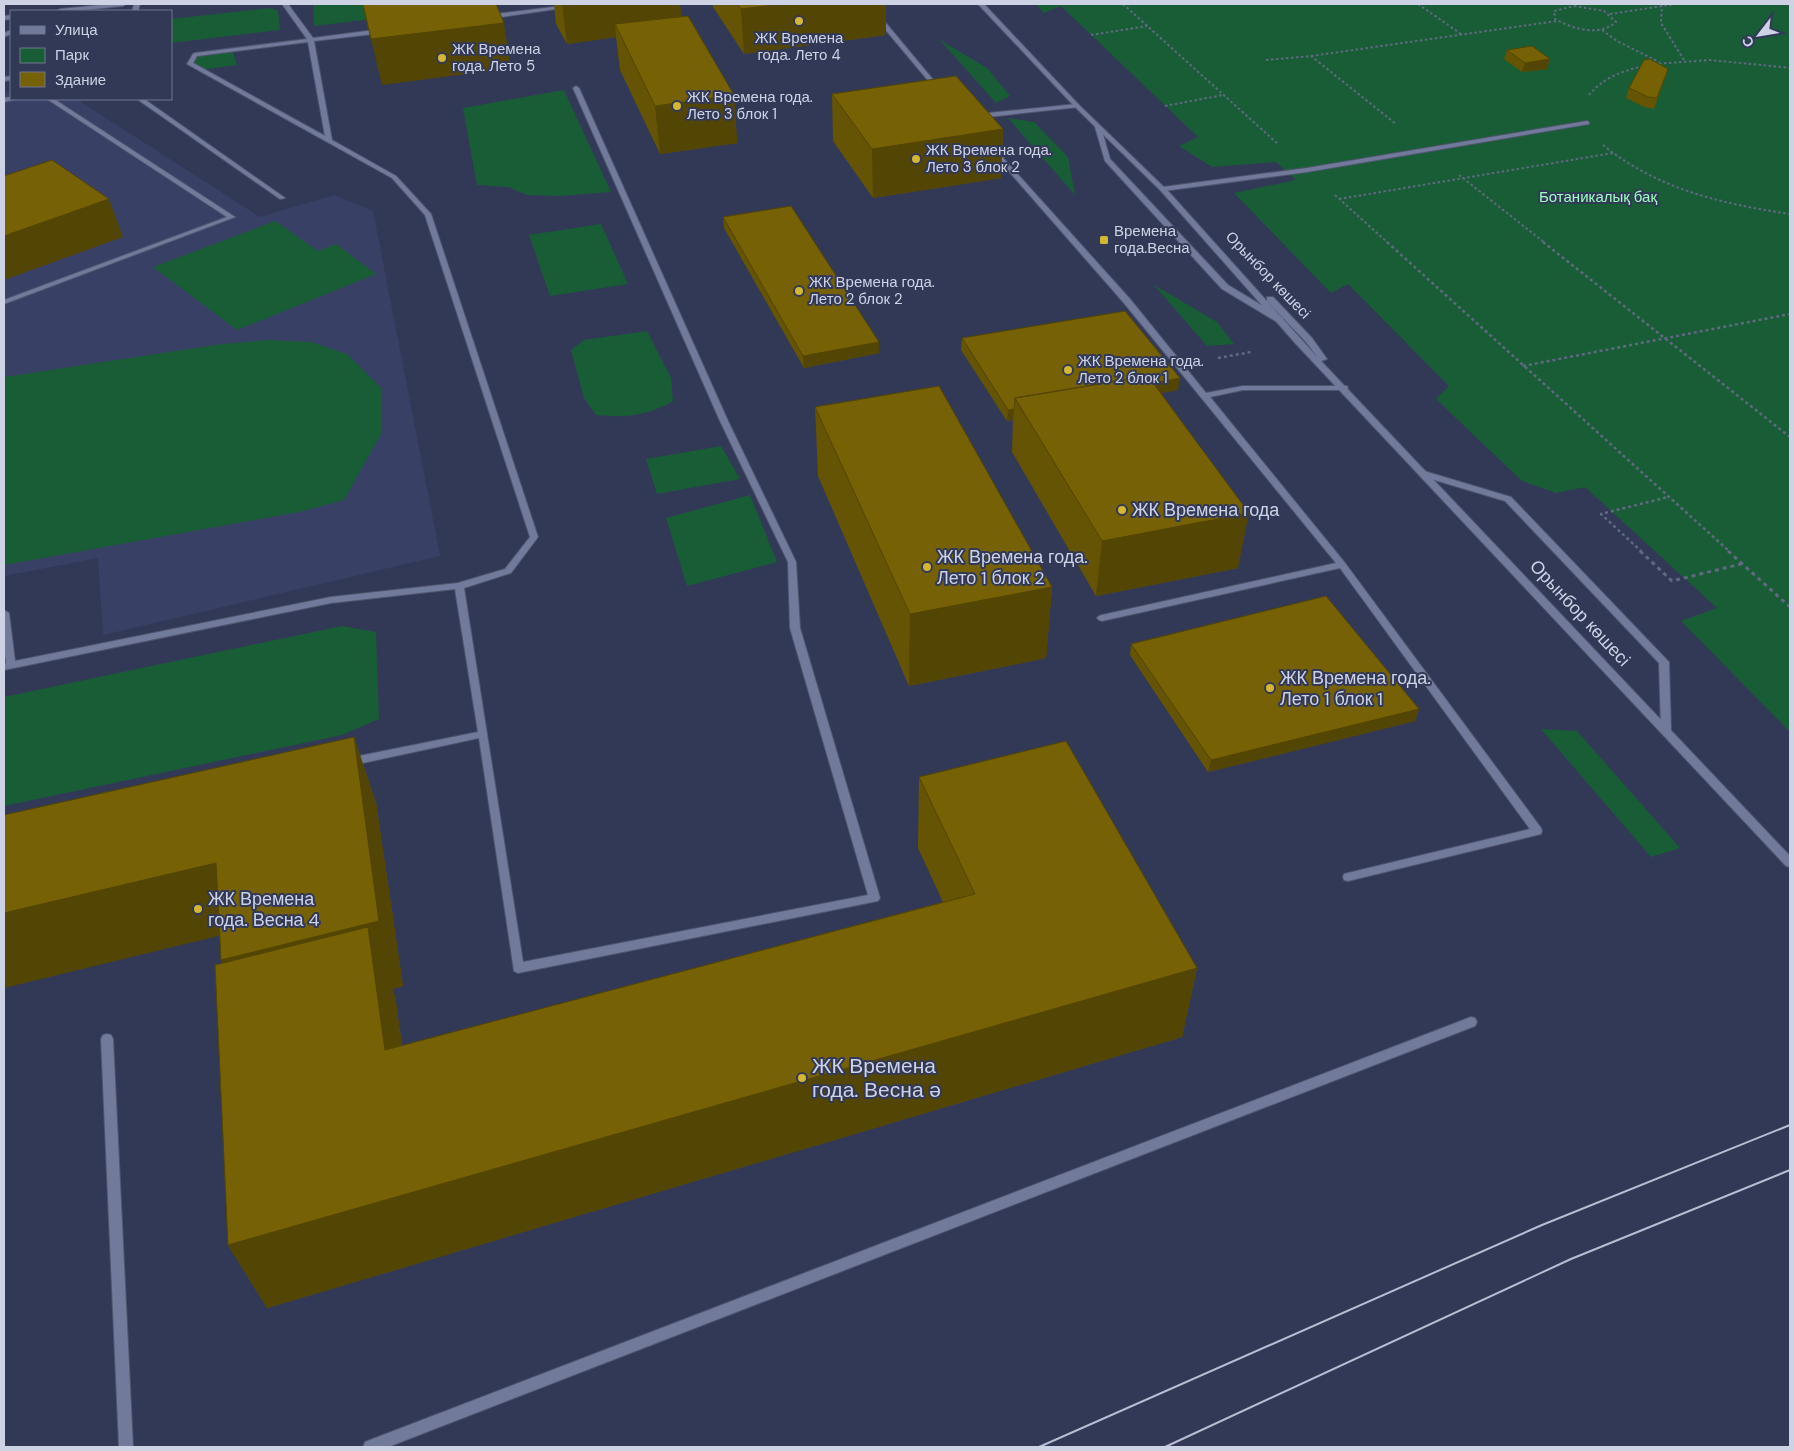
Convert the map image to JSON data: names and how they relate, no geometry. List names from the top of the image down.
{
  "streets": {
    "street": ["Орынбор көшесі"]
  },
  "parks": ["Ботаникалық бақ"],
  "places": {
    "other": [
      "ЖК Времена года. Лето 4",
      "ЖК Времена года. Лето 5",
      "ЖК Времена года. Лето 3 блок 1",
      "ЖК Времена года. Лето 3 блок 2",
      "ЖК Времена года. Лето 2 блок 2",
      "ЖК Времена года. Лето 2 блок 1",
      "ЖК Времена года",
      "ЖК Времена года. Лето 1 блок 2",
      "ЖК Времена года. Лето 1 блок 1",
      "ЖК Времена года. Весна 4",
      "ЖК Времена года. Весна ә"
    ],
    "transit": ["Времена года.Весна"]
  },
  "legend": ["Улица", "Парк", "Здание"],
  "north": "bottom left"
}
